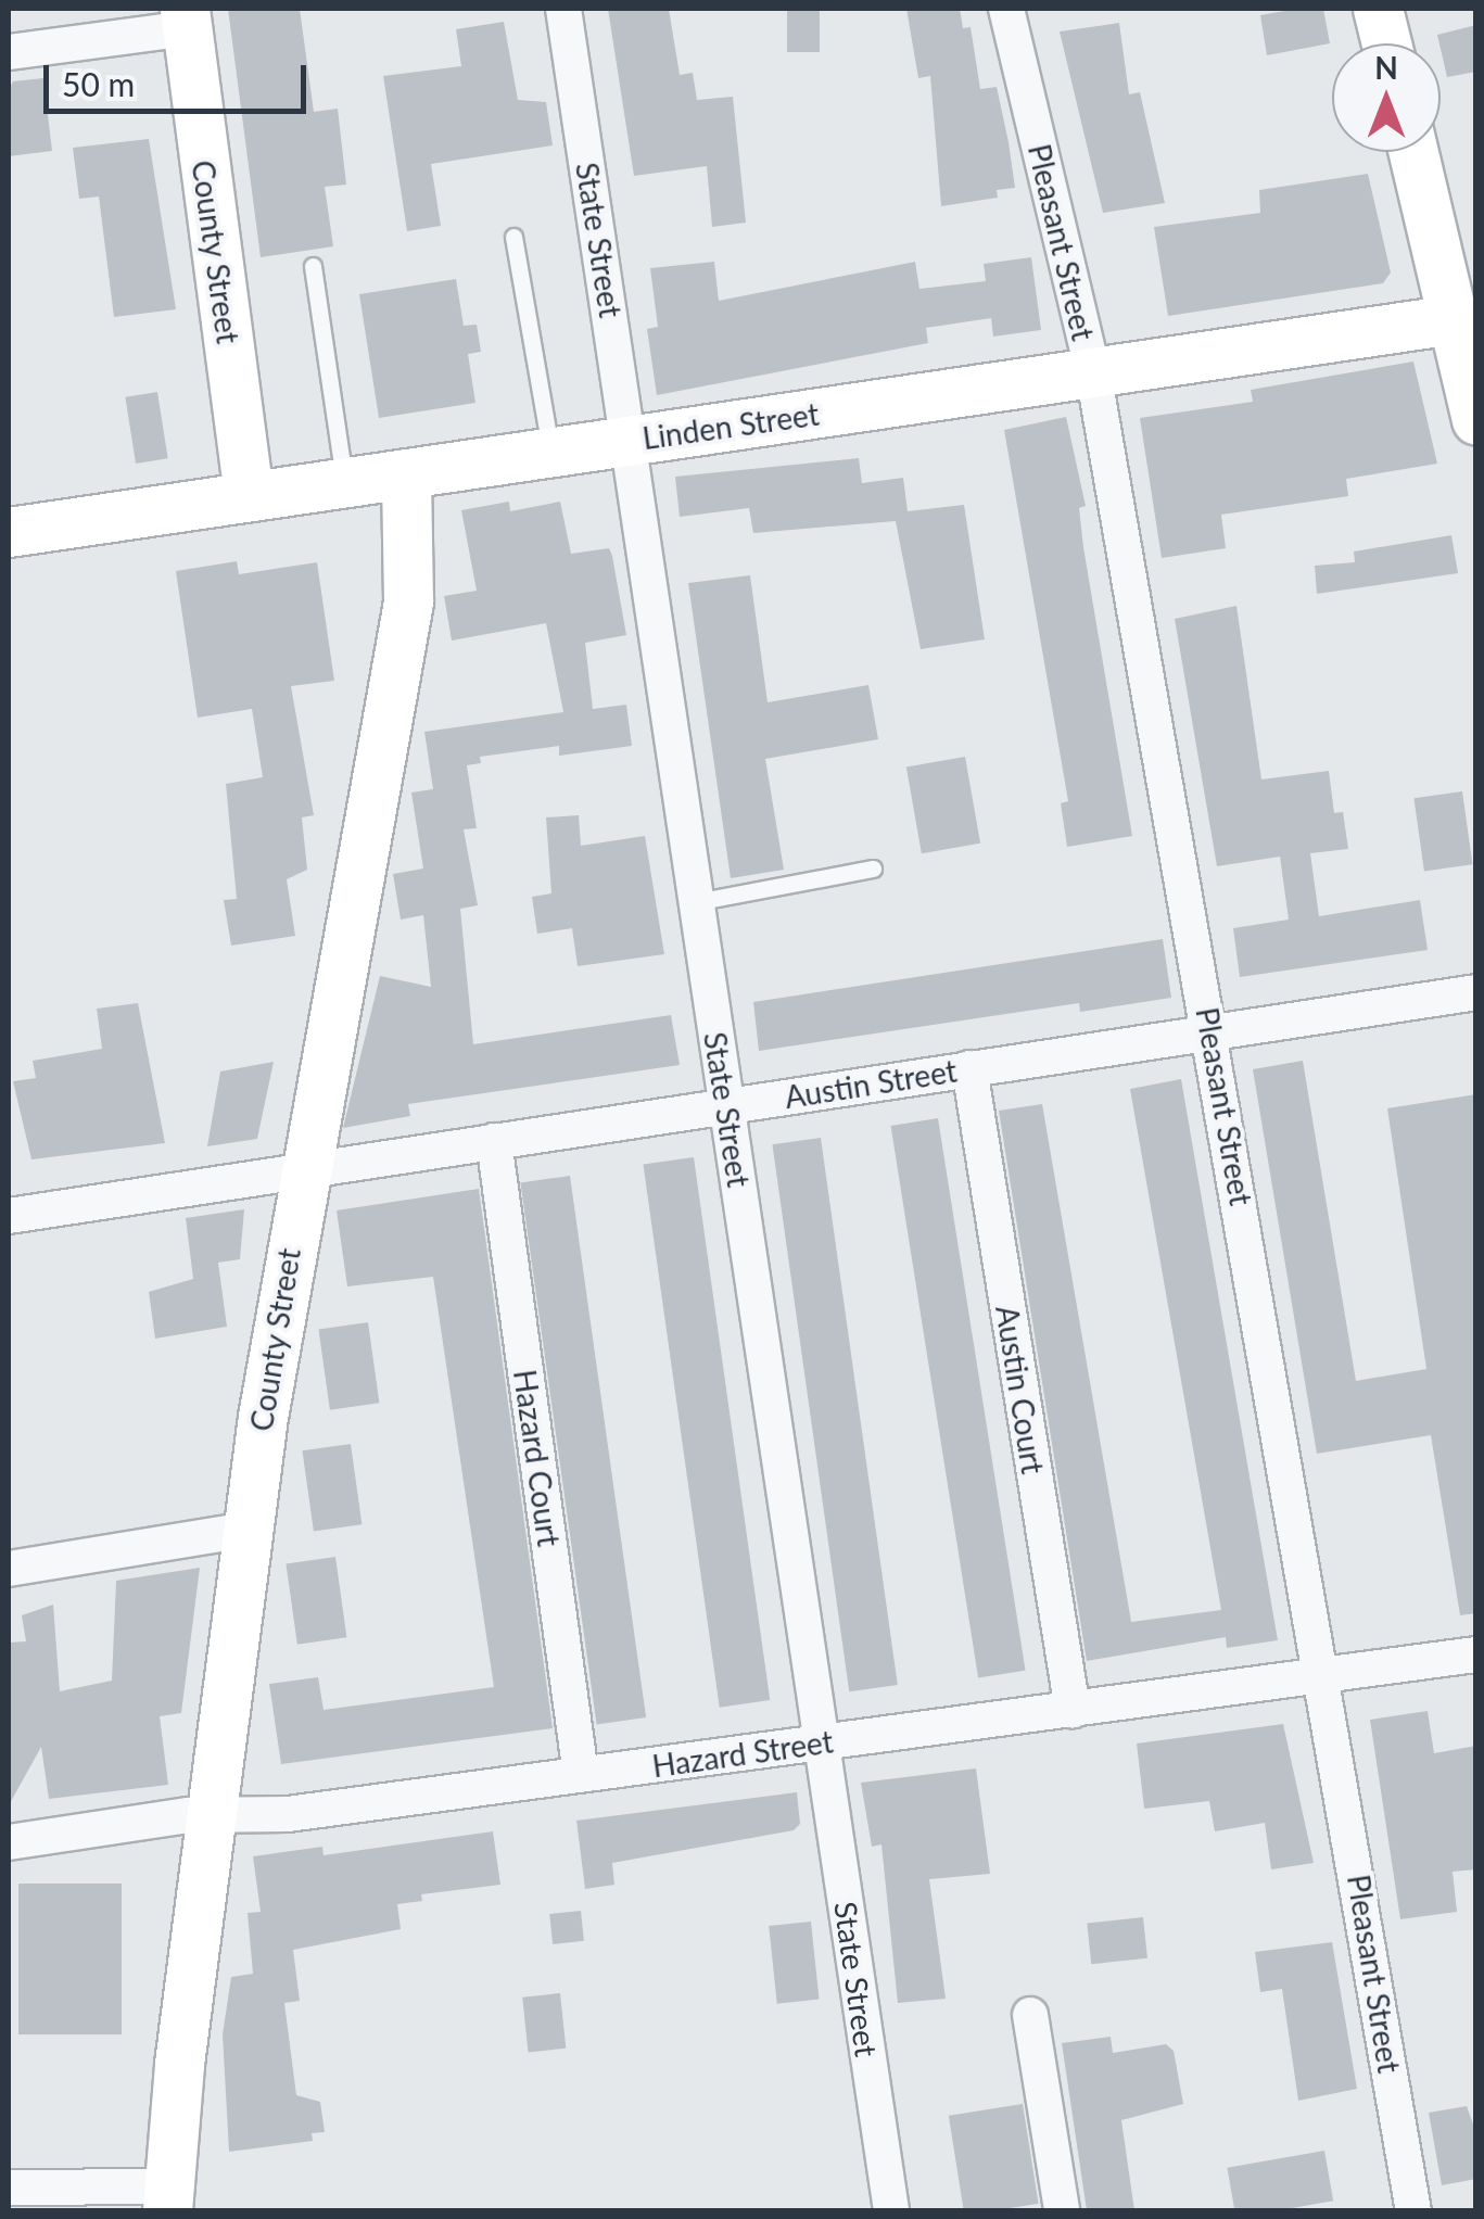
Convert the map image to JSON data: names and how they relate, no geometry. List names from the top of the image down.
{
  "streets": {
    "main road": ["County Street", "Linden Street"],
    "street": [
      "State Street",
      "Pleasant Street",
      "Austin Street",
      "Austin Court",
      "Hazard Court",
      "Hazard Street"
    ]
  },
  "crossings": [
    ["State Street", "Linden Street"],
    ["State Street", "Austin Street"],
    ["State Street", "Hazard Street"],
    ["Pleasant Street", "Linden Street"],
    ["Pleasant Street", "Austin Street"],
    ["Pleasant Street", "Hazard Street"],
    ["County Street", "Linden Street"],
    ["County Street", "Austin Street"],
    ["County Street", "Hazard Street"],
    ["Austin Street", "Austin Court"],
    ["Austin Street", "Hazard Court"],
    ["Austin Court", "Hazard Street"],
    ["Hazard Court", "Hazard Street"]
  ],
  "scale_bar": "50 m",
  "north": "top"
}
